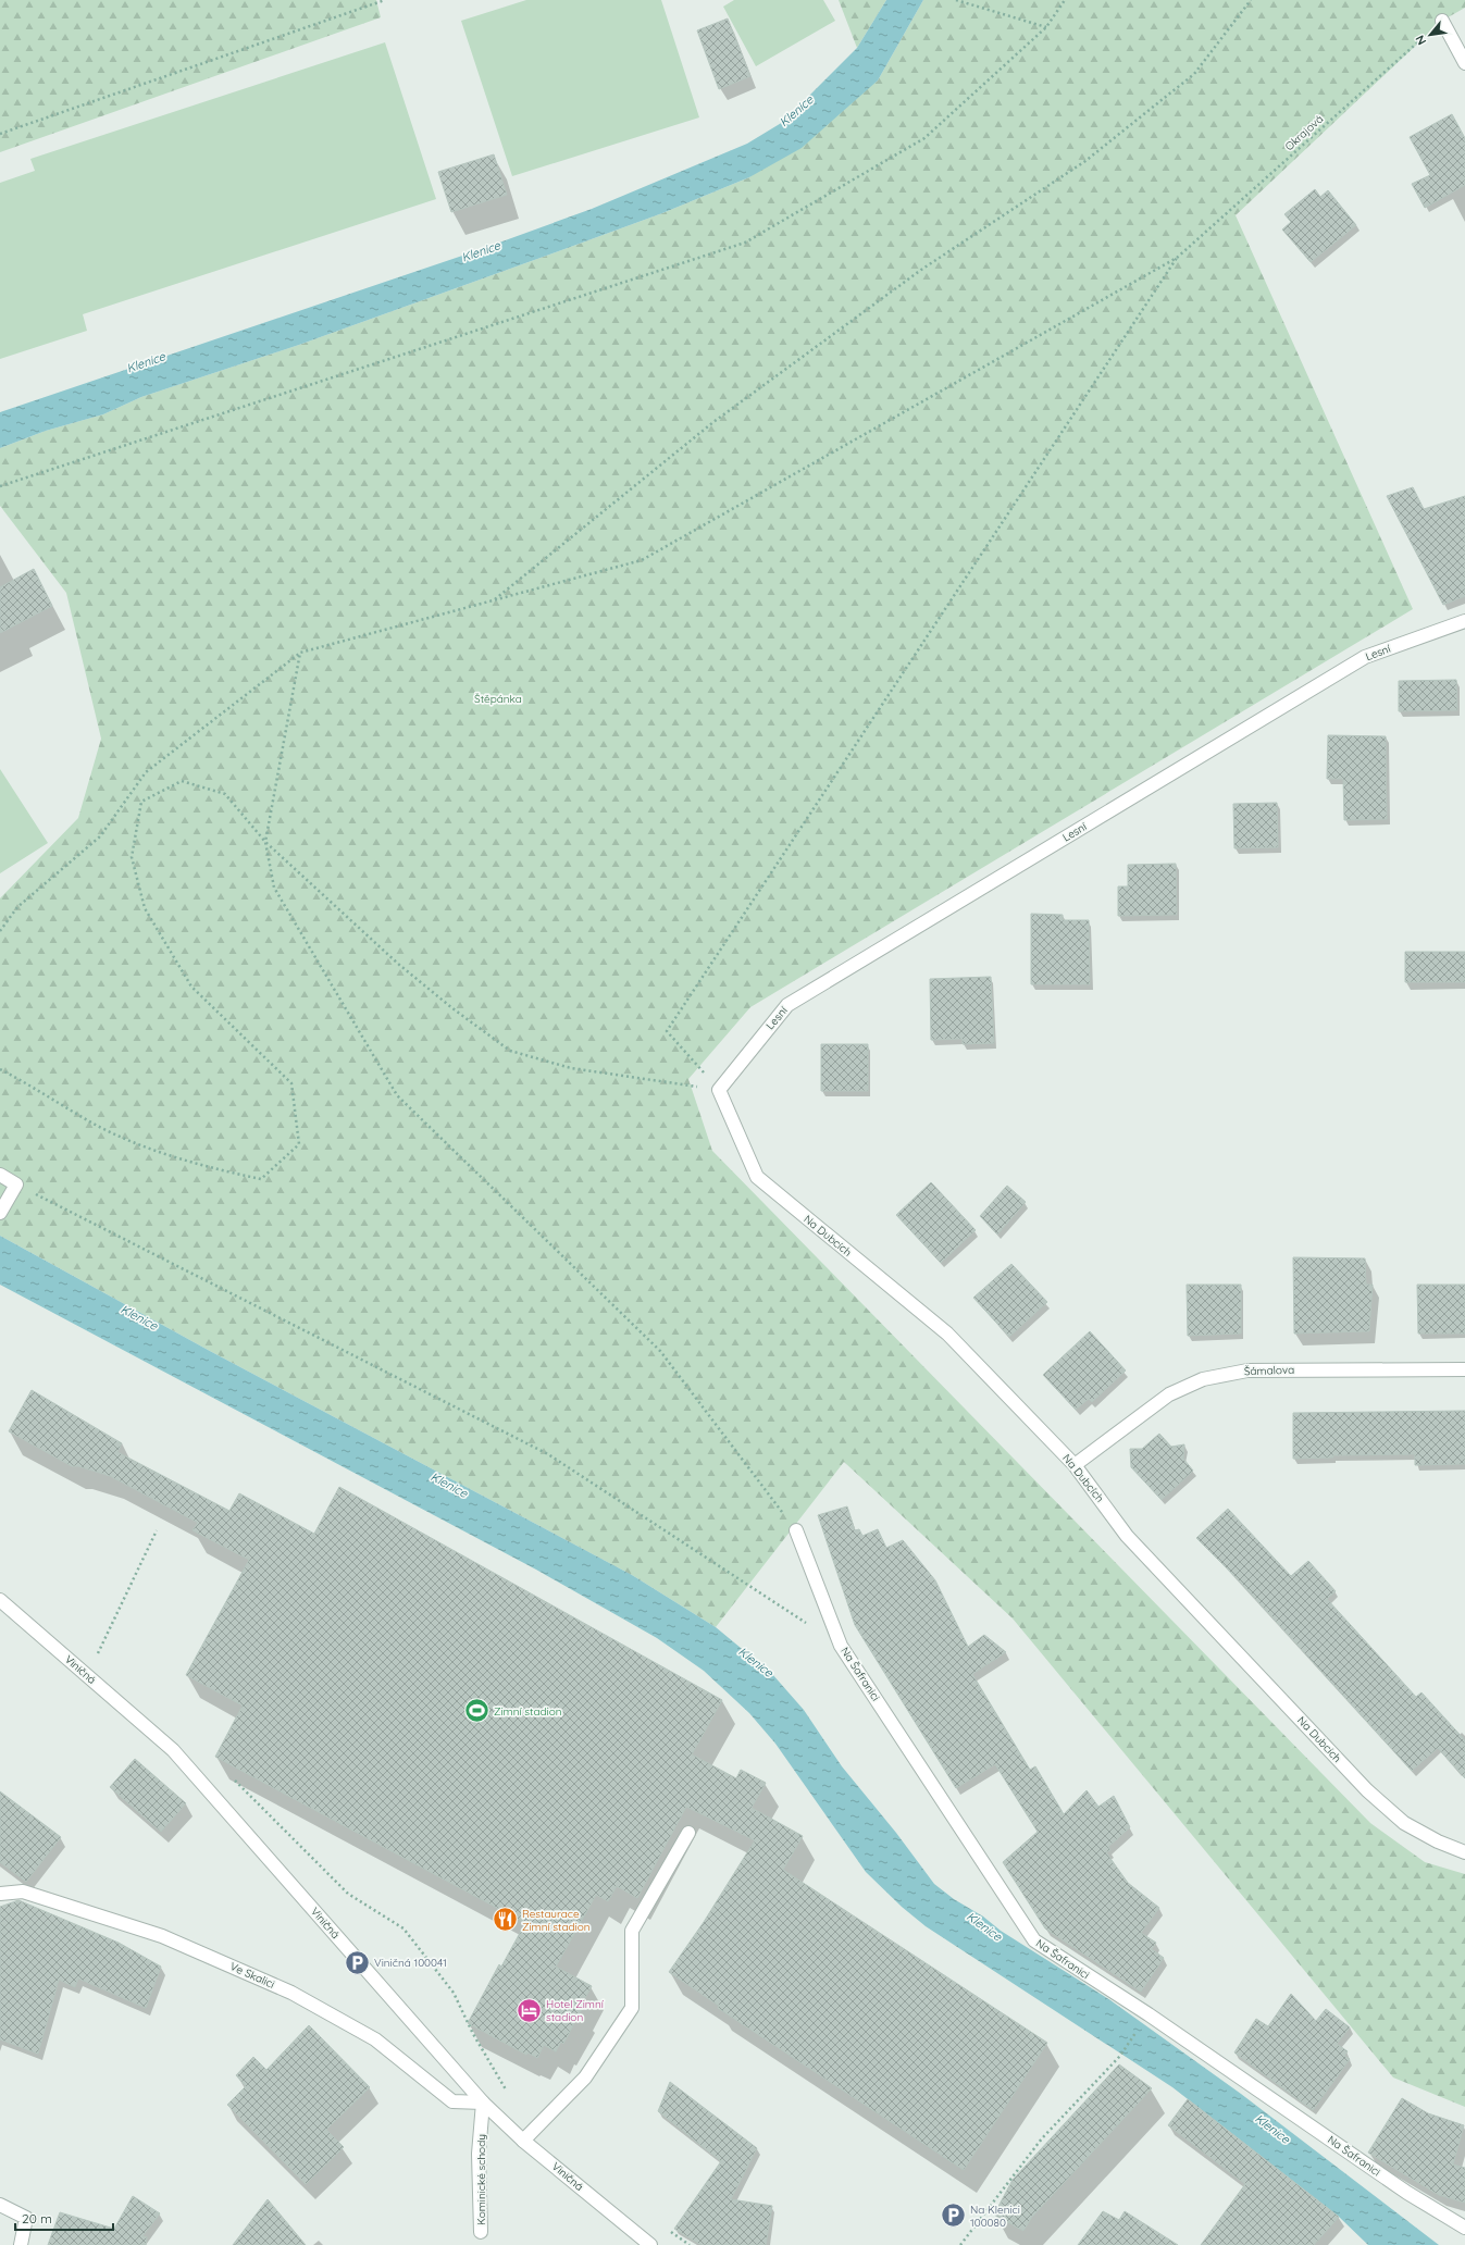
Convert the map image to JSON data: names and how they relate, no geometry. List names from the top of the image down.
{
  "streets": {
    "street": [
      "Lesní",
      "Na Dubcích",
      "Šámalova",
      "Viničná",
      "Na Šafranici",
      "Ve Skalici",
      "Kominické schody"
    ],
    "path": ["Okrajová"]
  },
  "crossings": [
    ["Lesní", "Na Dubcích"],
    ["Na Dubcích", "Šámalova"],
    ["Viničná", "Ve Skalici"],
    ["Viničná", "Kominické schody"],
    ["Ve Skalici", "Kominické schody"]
  ],
  "water": ["Klenice"],
  "parks": ["Štěpánka"],
  "places": {
    "sports": ["Zimní stadion"],
    "restaurant": ["Restaurace Zimní stadion"],
    "parking": ["Viničná 100041", "Na Klenici 100080"],
    "hotel": ["Hotel Zimní stadion"]
  },
  "scale_bar": "20 m",
  "north": "bottom left"
}
